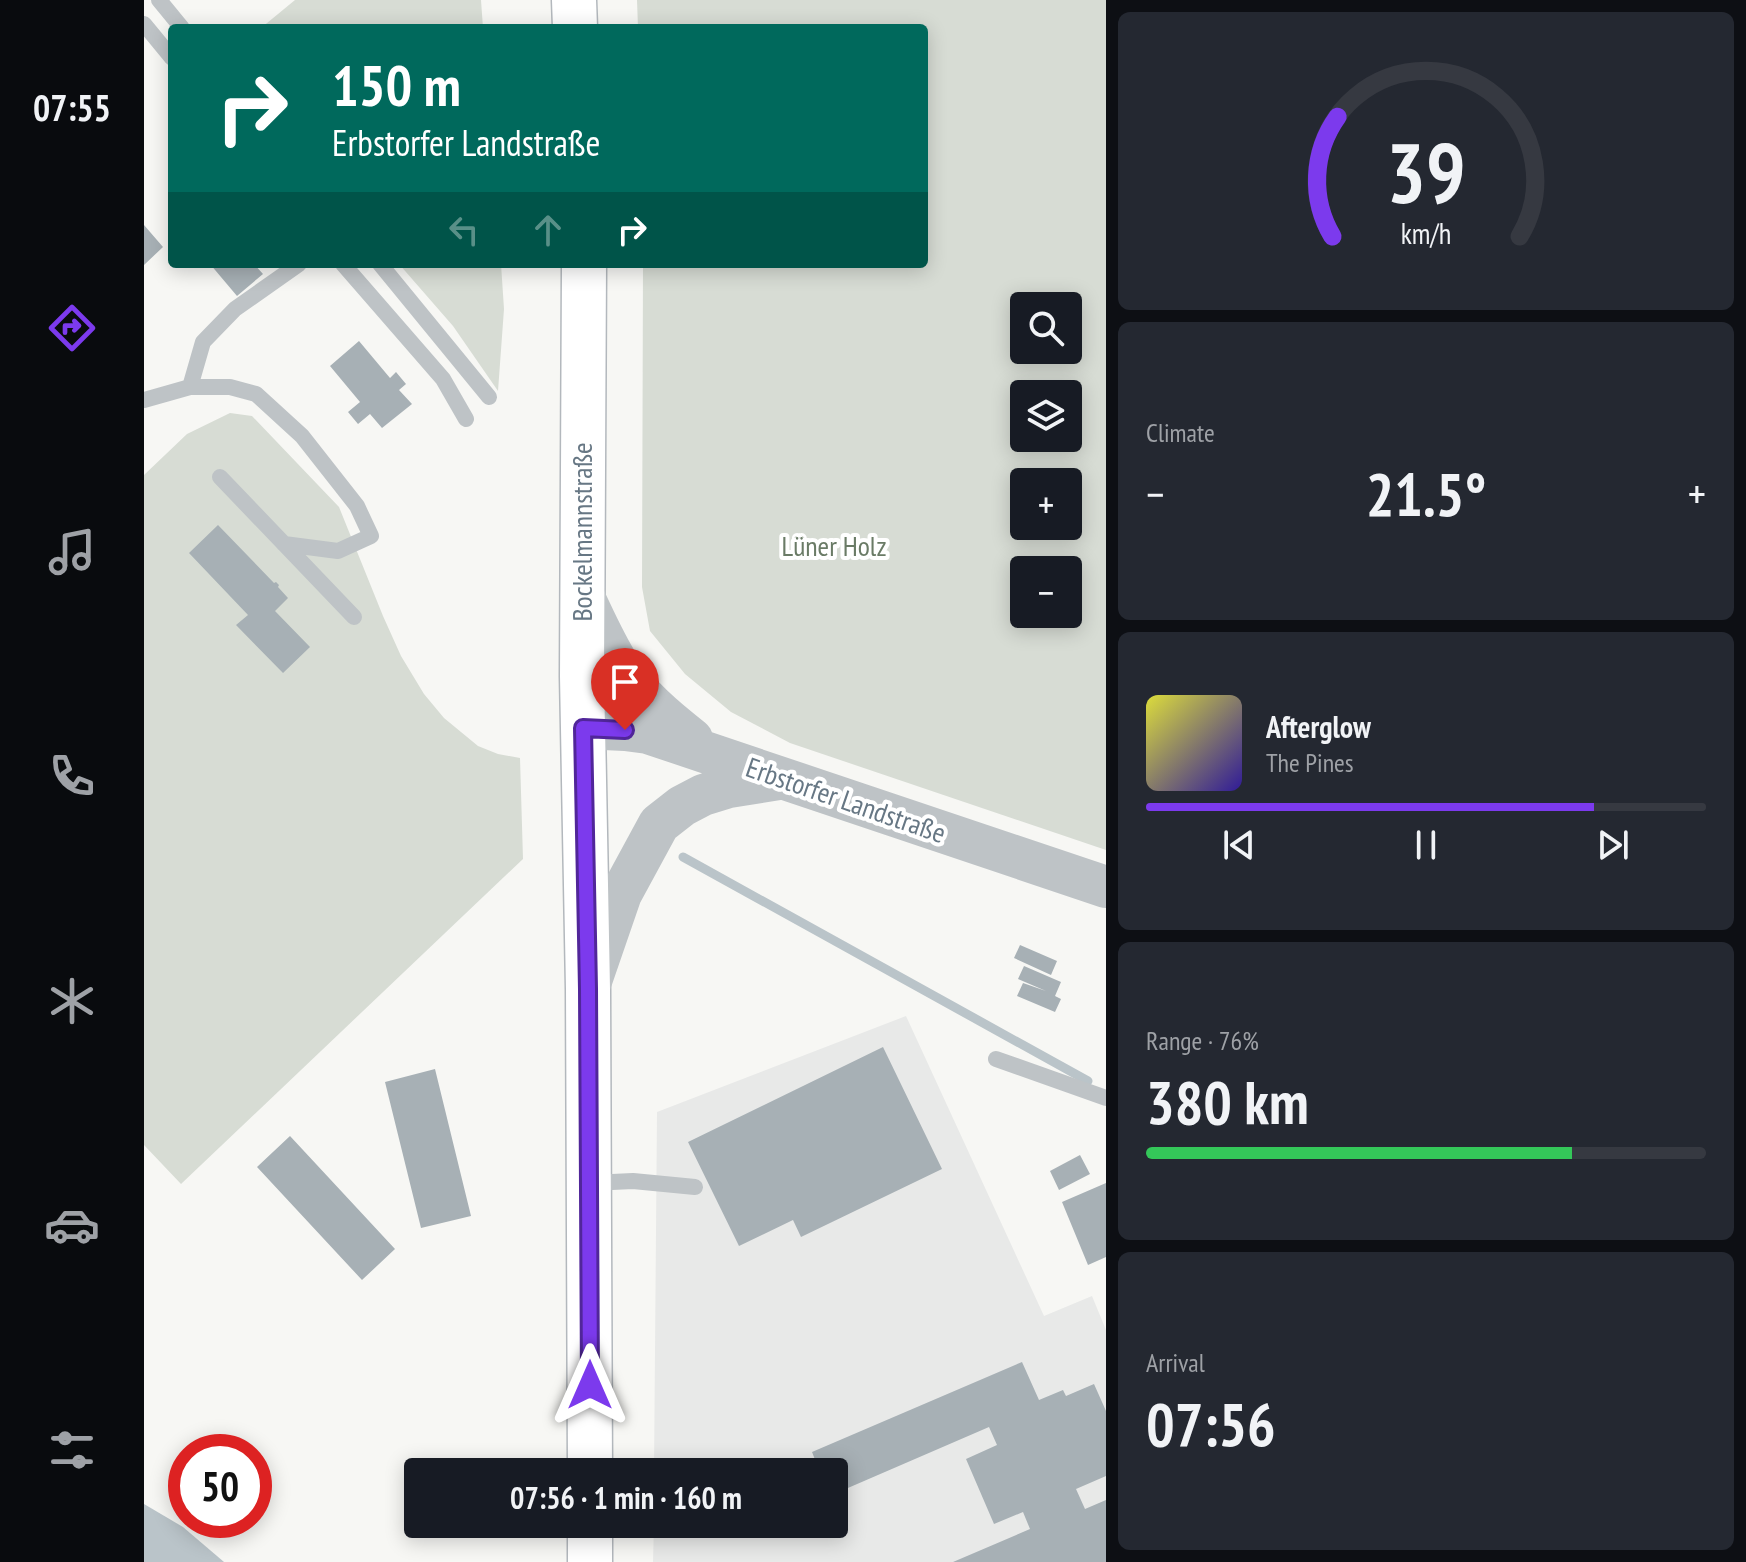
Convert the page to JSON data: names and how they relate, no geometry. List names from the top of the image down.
{
  "streets": {
    "main road": ["Bockelmannstraße"],
    "street": ["Erbstorfer Landstraße"]
  },
  "crossings": [
    ["Bockelmannstraße", "Erbstorfer Landstraße"]
  ],
  "parks": ["Lüner Holz"],
  "page": {
    "tabs": "07:55",
    "turn": ["150 m", "Erbstorfer Landstraße"],
    "map_buttons": ["+", "−"],
    "tile": [
      "Climate",
      ["Range · 76%", "380 km"],
      ["Arrival", "07:56"]
    ],
    "heat": ["−", "21.5°", "+"],
    "song": ["Afterglow", "The Pines"],
    "limit": "50",
    "trip": "07:56 · 1 min · 160 m",
    "gauge": ["39", "km/h"]
  }
}
